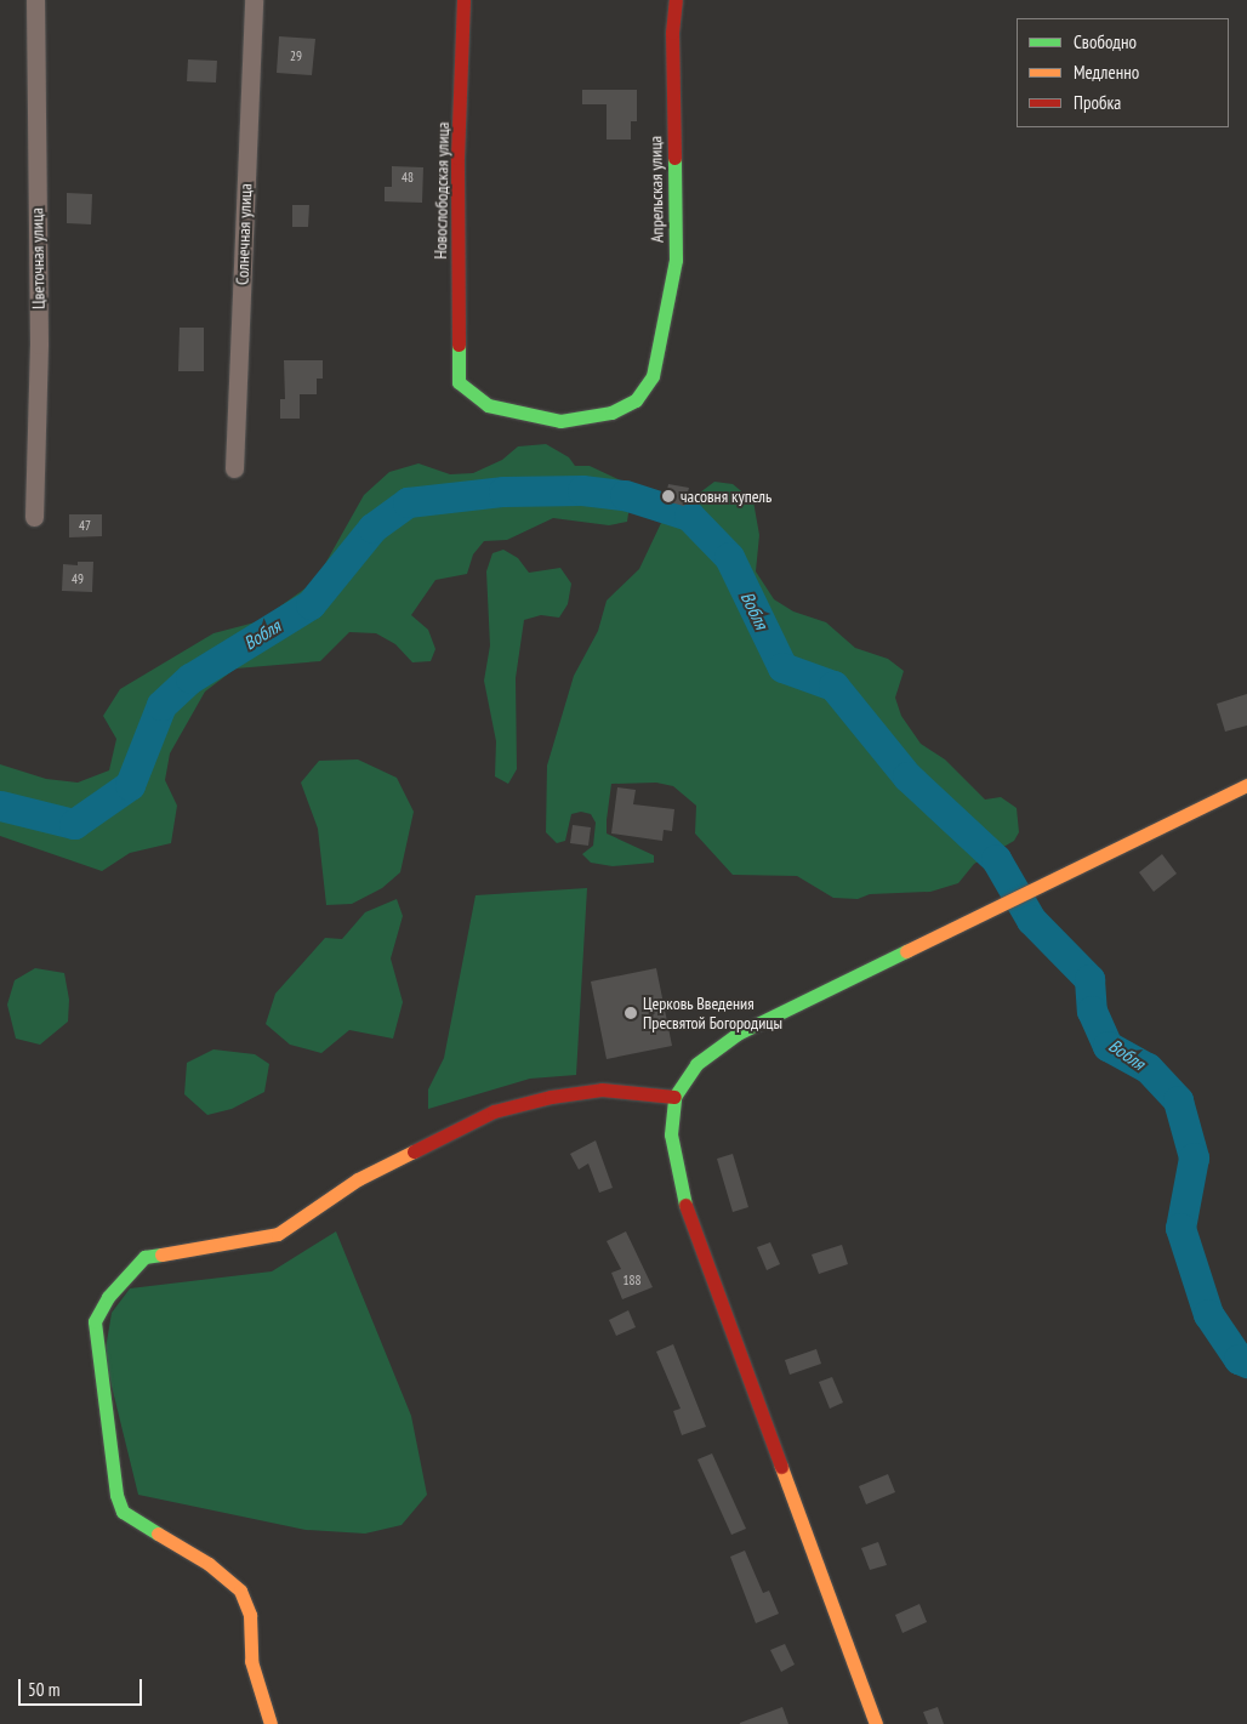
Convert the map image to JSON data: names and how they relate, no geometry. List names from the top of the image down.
{
  "streets": {
    "street": [
      "Апрельская улица",
      "Новослободская улица",
      "Солнечная улица",
      "Цветочная улица"
    ]
  },
  "crossings": [
    ["Апрельская улица", "Новослободская улица"]
  ],
  "water": ["Вобля"],
  "places": ["часовня купель", "Церковь Введения Пресвятой Богородицы"],
  "house_numbers": [
    "29",
    "48",
    "47",
    "49",
    "188"
  ],
  "legend": ["Свободно", "Медленно", "Пробка"],
  "scale_bar": "50 m"
}
